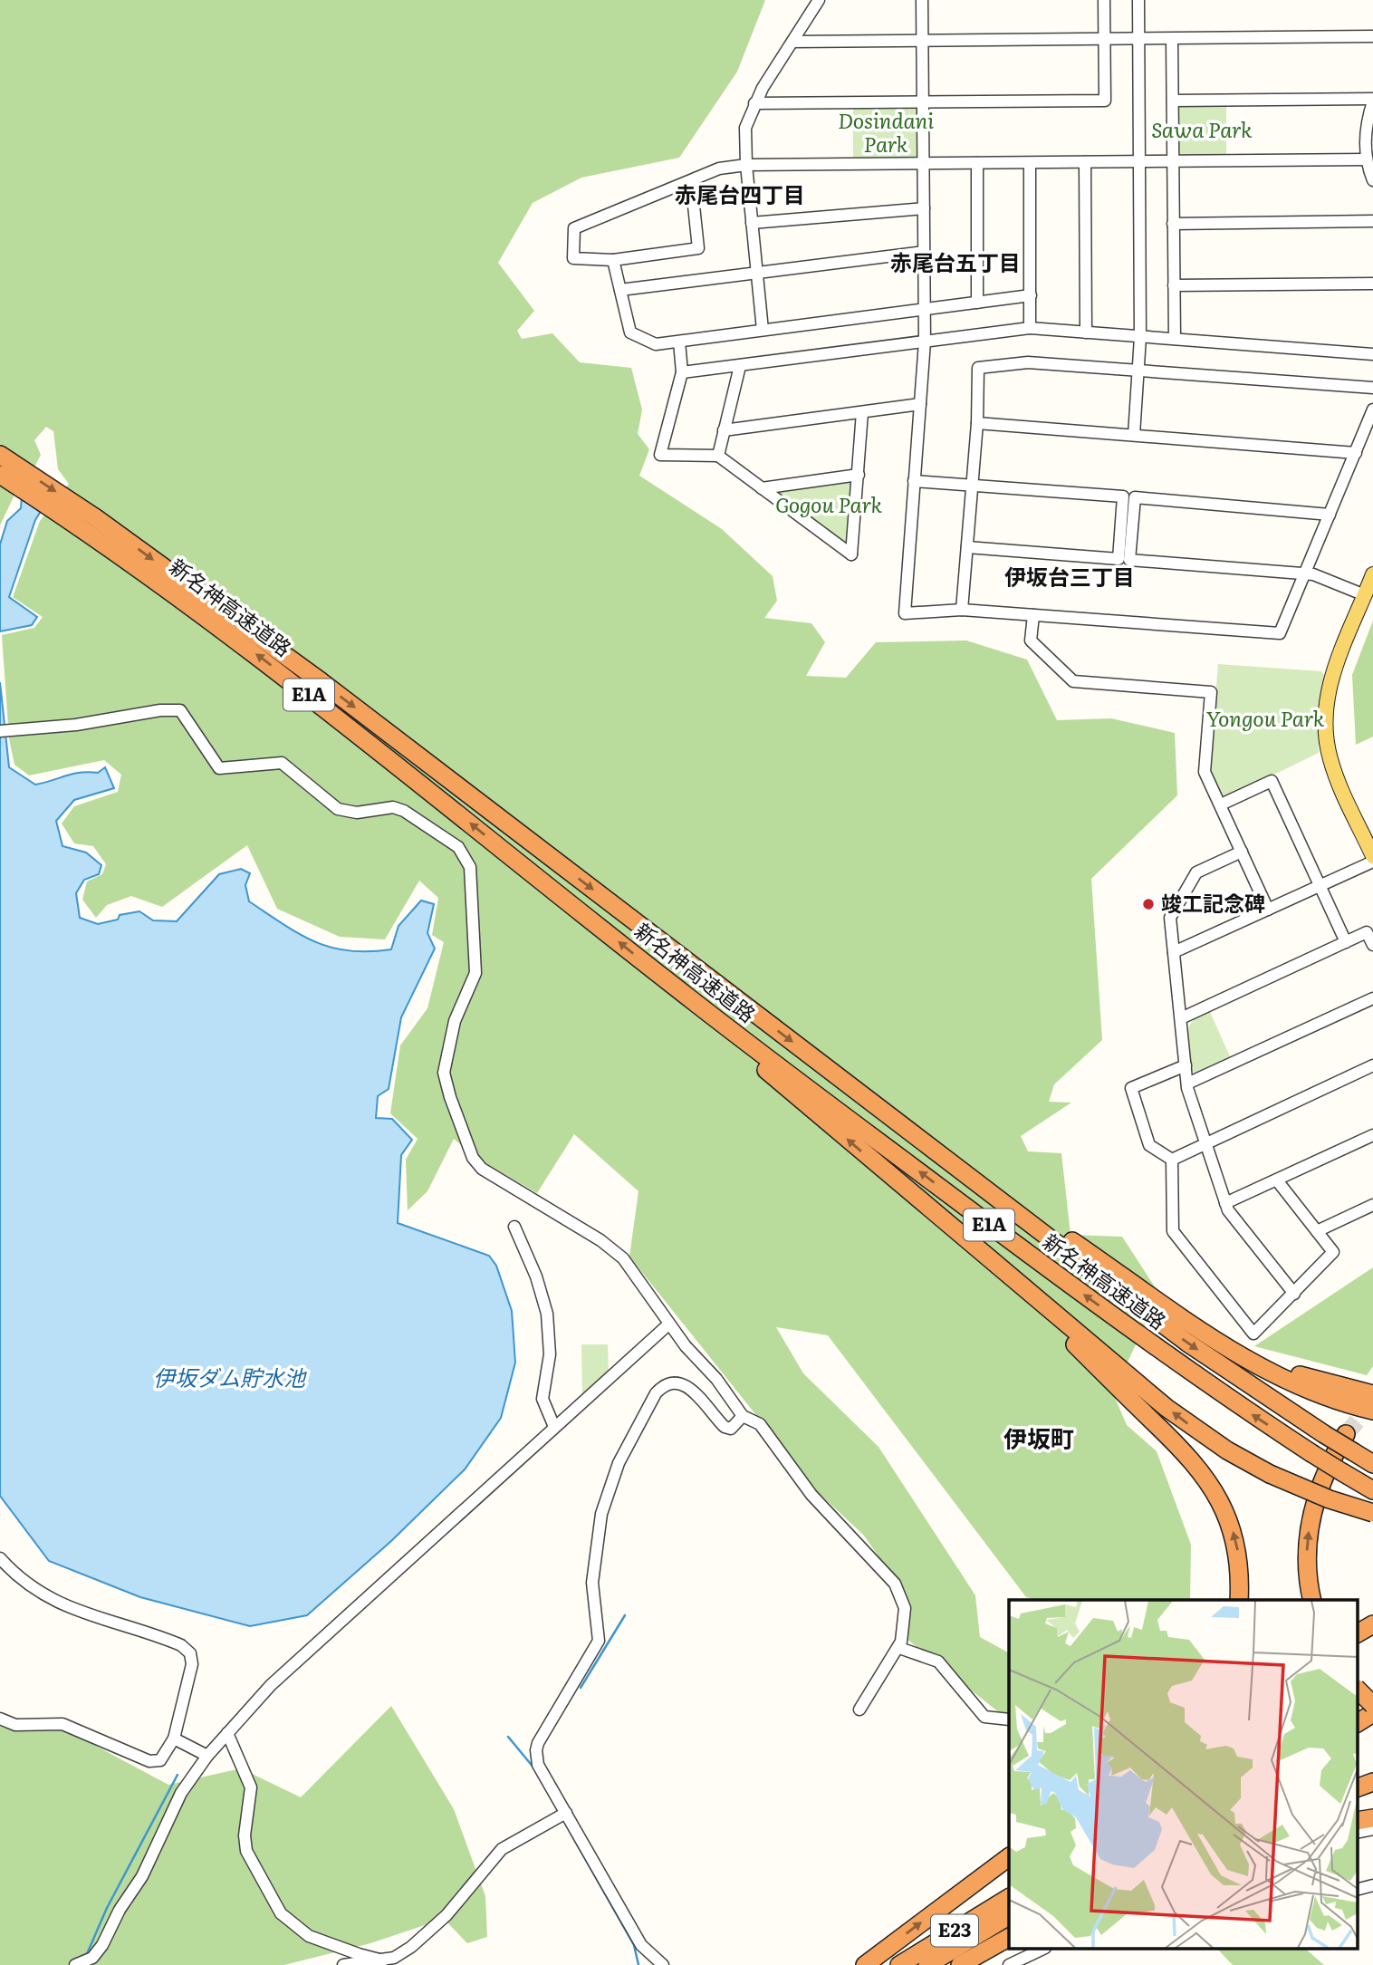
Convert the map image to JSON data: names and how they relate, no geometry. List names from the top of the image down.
{
  "streets": {
    "highway": ["新名神高速道路", "E1A", "E23"]
  },
  "districts": [
    "赤尾台四丁目",
    "赤尾台五丁目",
    "伊坂台三丁目",
    "伊坂町"
  ],
  "water": ["伊坂ダム貯水池"],
  "parks": [
    "Dosindani Park",
    "Sawa Park",
    "Gogou Park",
    "Yongou Park"
  ],
  "places": ["竣工記念碑"]
}
